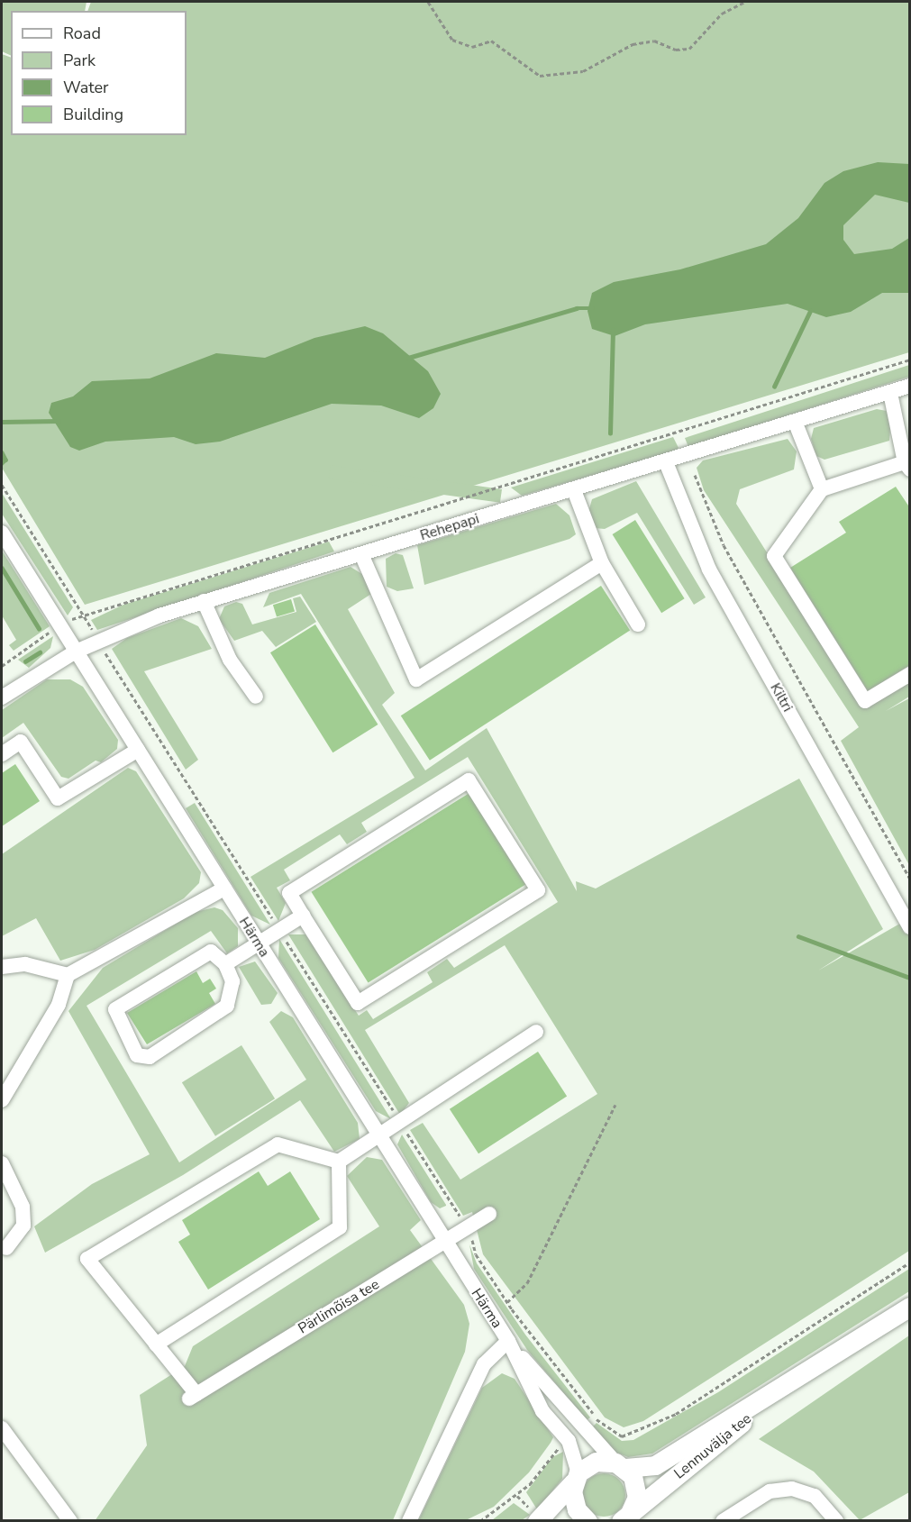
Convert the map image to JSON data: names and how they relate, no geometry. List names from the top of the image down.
{
  "streets": {
    "main road": ["Lennuvälja tee"],
    "street": [
      "Rehepapi",
      "Kiltri",
      "Härma",
      "Pärlimõisa tee"
    ]
  },
  "crossings": [
    ["Rehepapi", "Kiltri"],
    ["Rehepapi", "Härma"],
    ["Härma", "Pärlimõisa tee"],
    ["Härma", "Lennuvälja tee"]
  ],
  "legend": [
    "Road",
    "Park",
    "Water",
    "Building"
  ]
}
